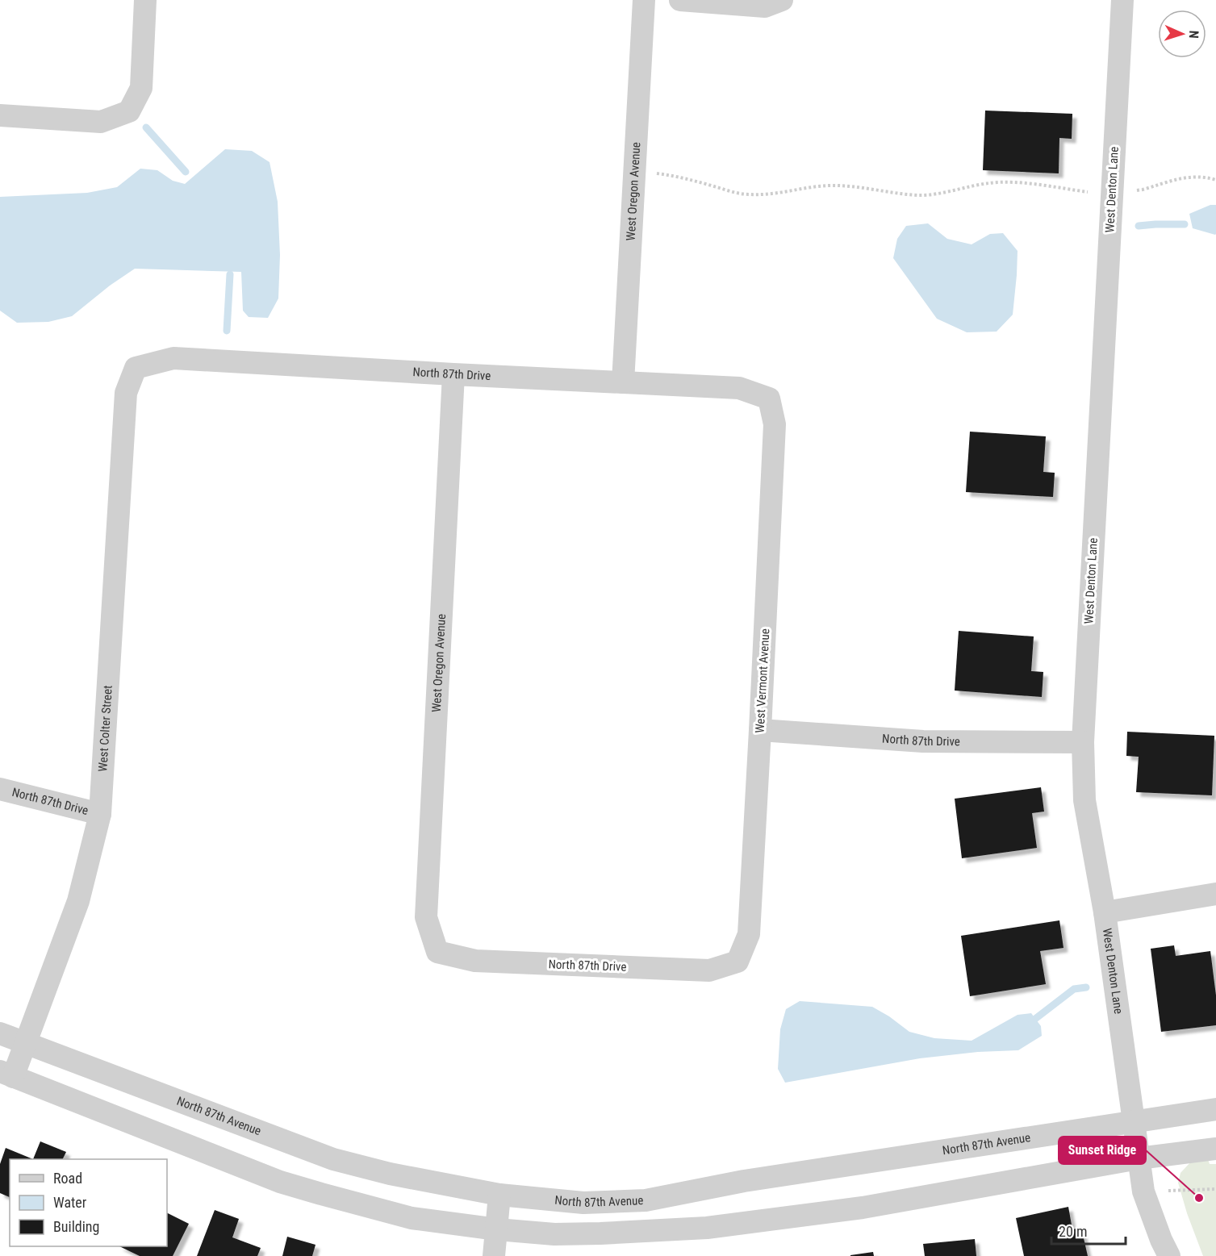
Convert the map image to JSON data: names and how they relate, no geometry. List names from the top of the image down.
{
  "streets": {
    "street": [
      "West Denton Lane",
      "West Oregon Avenue",
      "North 87th Drive",
      "West Vermont Avenue",
      "West Colter Street",
      "North 87th Avenue"
    ]
  },
  "crossings": [
    ["West Denton Lane", "North 87th Drive"],
    ["West Denton Lane", "North 87th Avenue"],
    ["West Oregon Avenue", "North 87th Drive"],
    ["North 87th Drive", "West Vermont Avenue"],
    ["North 87th Drive", "West Colter Street"],
    ["West Colter Street", "North 87th Avenue"]
  ],
  "places": ["Sunset Ridge"],
  "legend": ["Road", "Water", "Building"],
  "scale_bar": "20 m",
  "north": "right"
}
